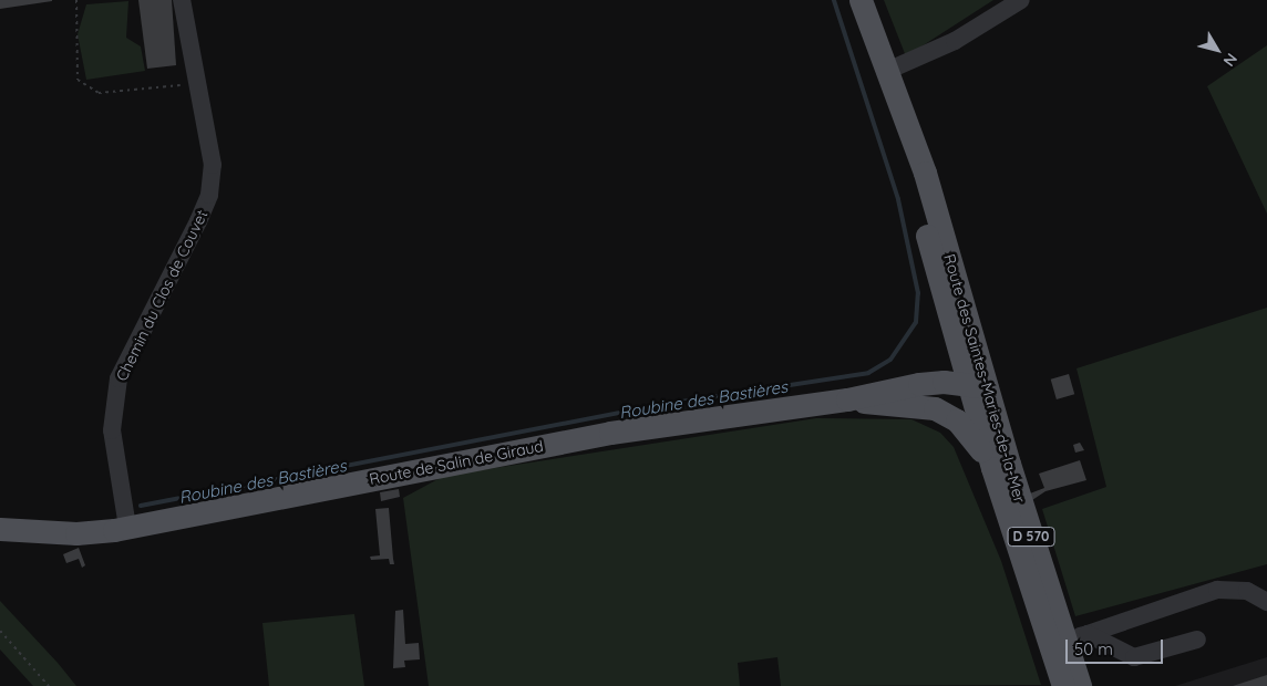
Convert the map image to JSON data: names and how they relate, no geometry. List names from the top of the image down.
{
  "streets": {
    "main road": ["Route des Saintes-Maries-de-la-Mer", "Route de Salin de Giraud", "D 570"],
    "street": ["Chemin du Clos de Couvet"]
  },
  "crossings": [
    ["Chemin du Clos de Couvet", "Route de Salin de Giraud"],
    ["Route des Saintes-Maries-de-la-Mer", "Route de Salin de Giraud"]
  ],
  "water": ["Roubine des Bastières"],
  "scale_bar": "50 m",
  "north": "bottom right"
}
